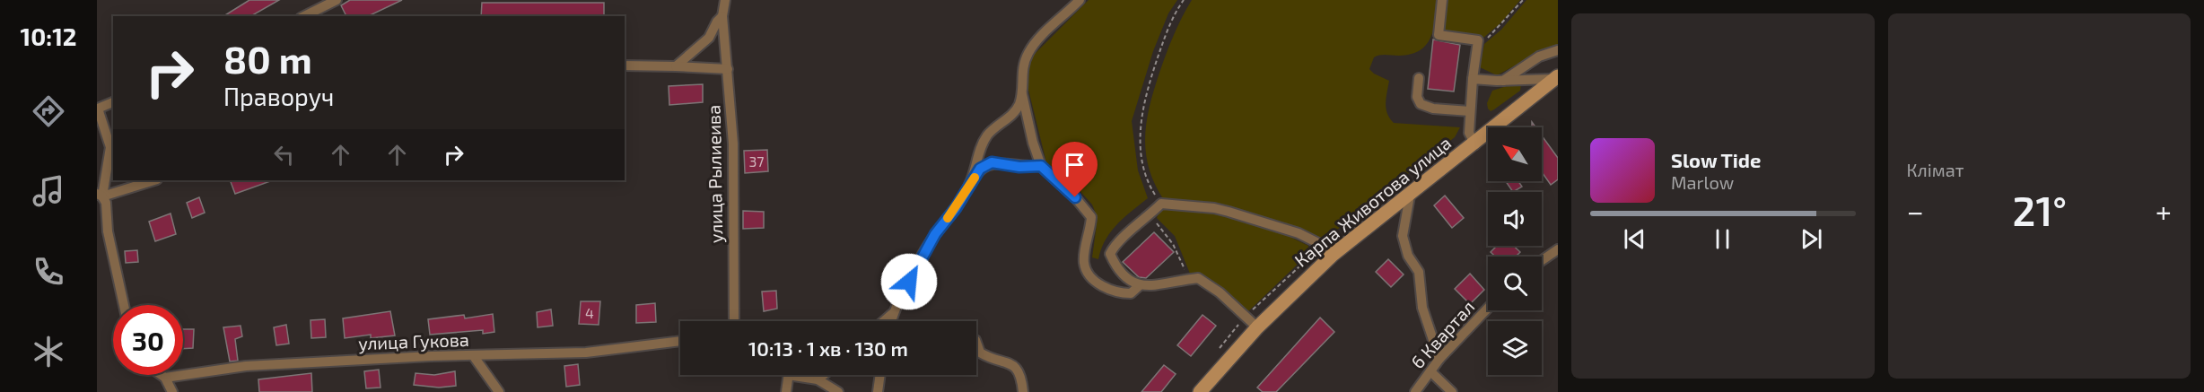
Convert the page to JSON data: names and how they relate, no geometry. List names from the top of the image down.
{
  "streets": {
    "main road": ["Карпа Животова улица"],
    "street": ["улица Рылиеива", "6 Квартал", "улица Гукова"]
  },
  "house_numbers": ["37", "4"],
  "north": "top left",
  "page": {
    "tabs": "10:12",
    "tile": "Клімат",
    "turn": ["80 m", "Праворуч"],
    "song": ["Slow Tide", "Marlow"],
    "heat": ["−", "21°", "+"],
    "limit": "30",
    "trip": "10:13 · 1 хв · 130 m"
  }
}
